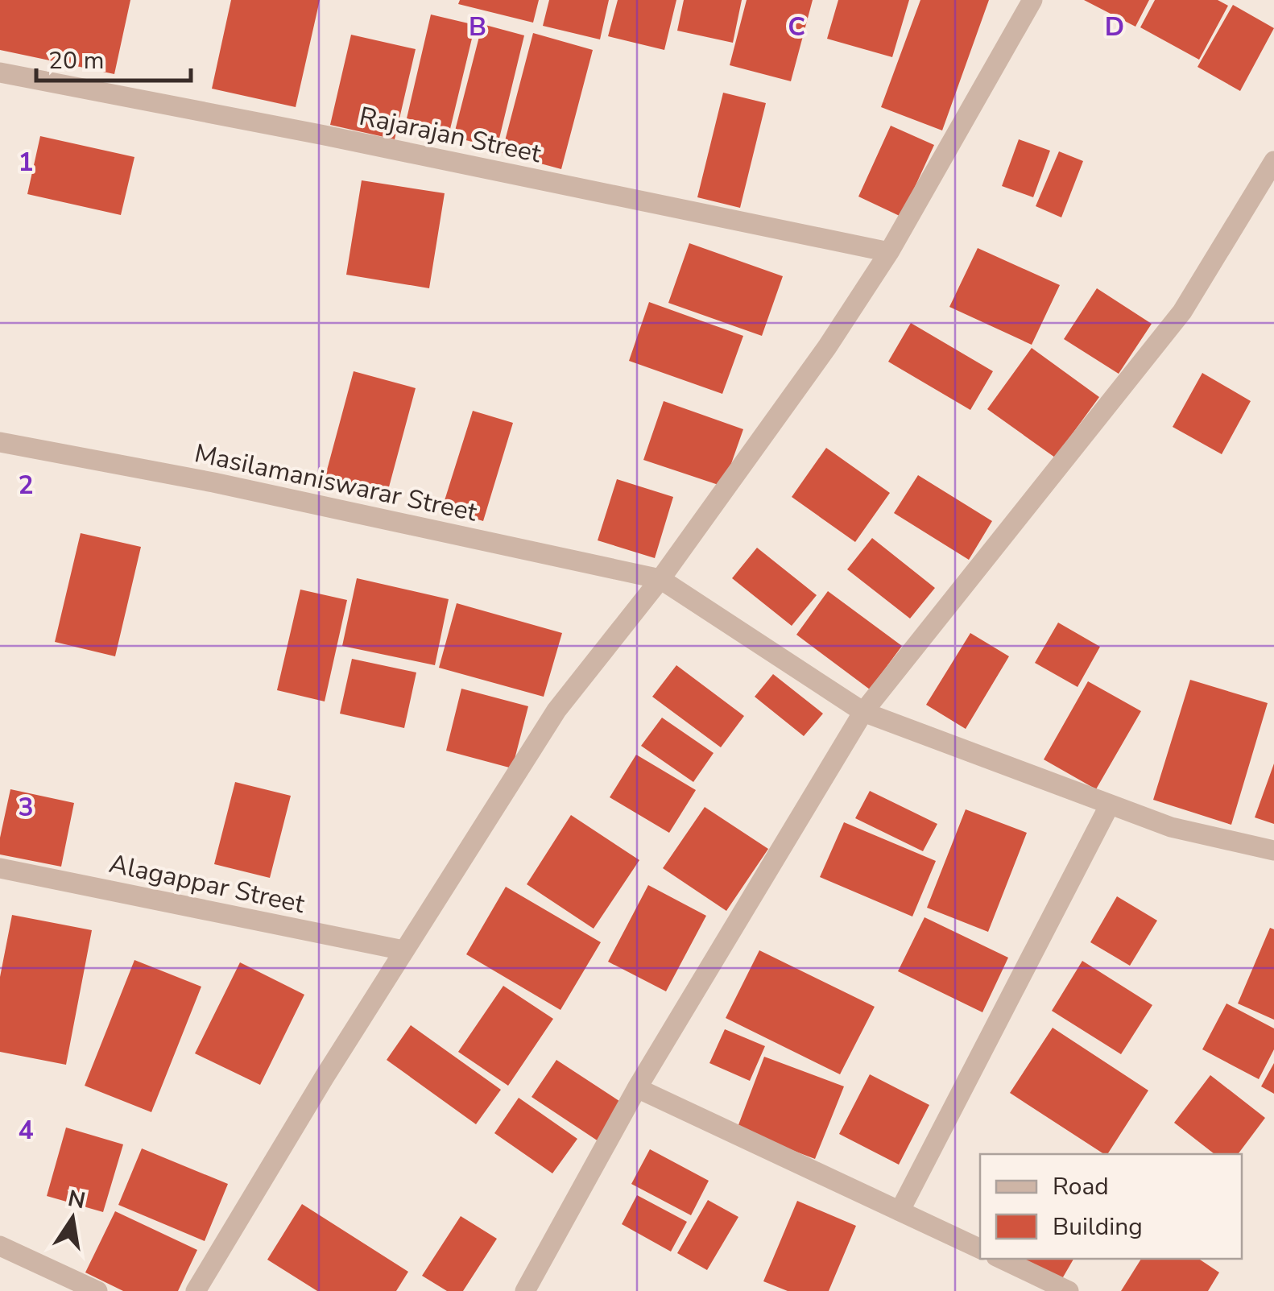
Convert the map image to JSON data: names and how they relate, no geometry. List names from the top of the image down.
{
  "streets": {
    "street": ["Rajarajan Street", "Masilamaniswarar Street", "Alagappar Street"]
  },
  "legend": ["Road", "Building"],
  "scale_bar": "20 m",
  "north": "top",
  "grid": {
    "columns": ["B", "C", "D"],
    "rows": [
      "1",
      "2",
      "3",
      "4"
    ]
  }
}
